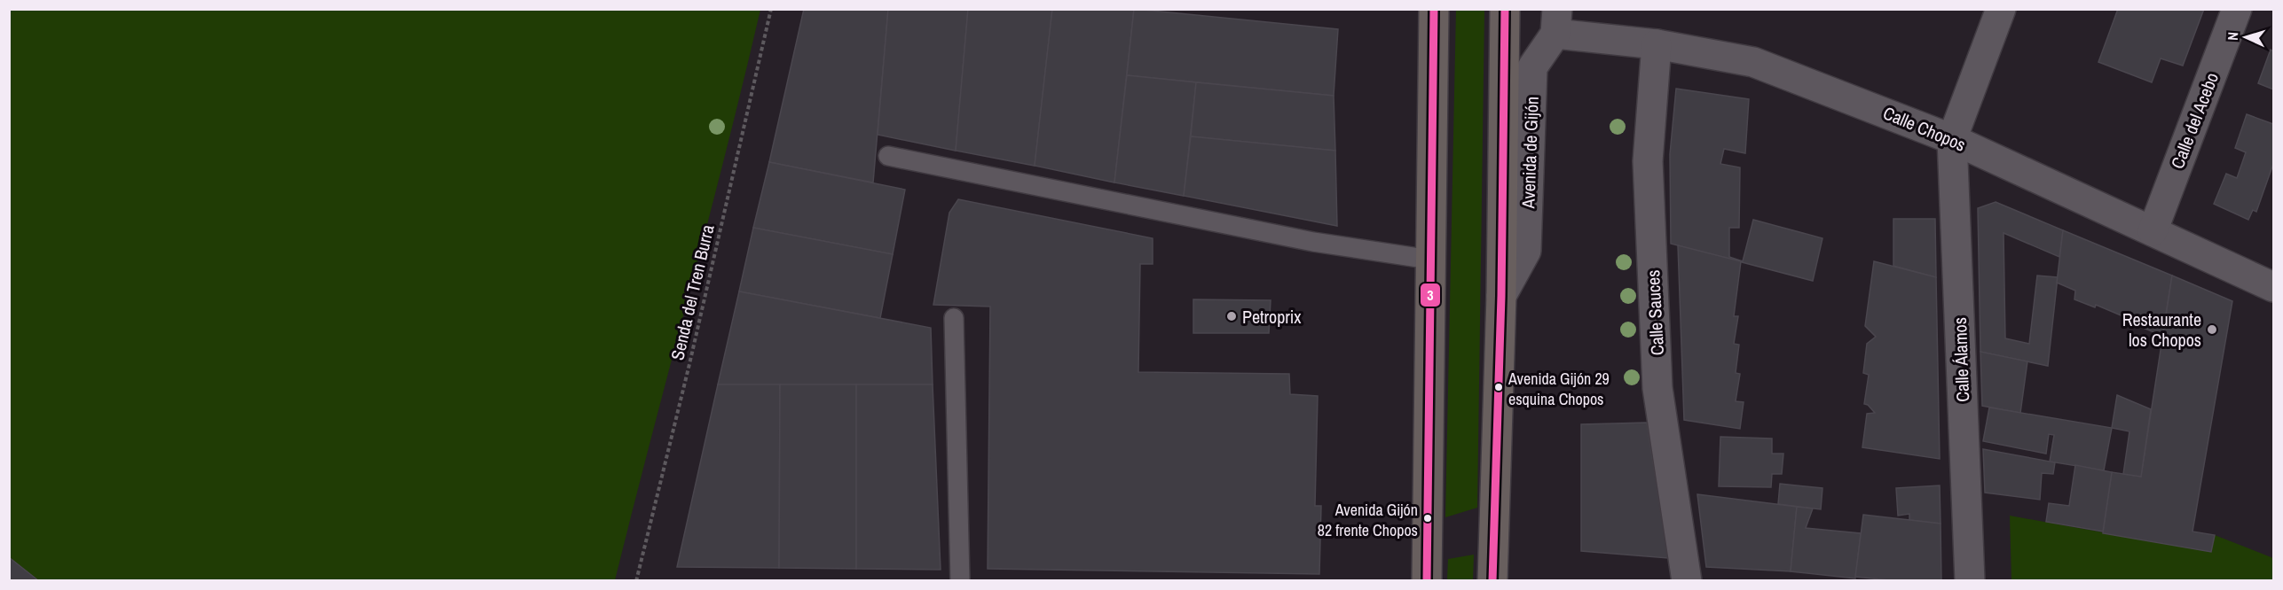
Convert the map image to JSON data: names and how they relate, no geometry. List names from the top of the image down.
{
  "streets": {
    "highway": ["Avenida de Gijón"],
    "street": [
      "Calle del Acebo",
      "Calle Chopos",
      "Calle Sauces",
      "Calle Álamos"
    ],
    "path": ["Senda del Tren Burra"]
  },
  "crossings": [
    ["Calle del Acebo", "Calle Chopos"],
    ["Calle Chopos", "Avenida de Gijón"],
    ["Calle Chopos", "Calle Sauces"],
    ["Calle Chopos", "Calle Álamos"]
  ],
  "places": [
    "Petroprix",
    "Restaurante los Chopos",
    "Avenida Gijón 29 esquina Chopos",
    "Avenida Gijón 82 frente Chopos"
  ],
  "lines": ["transit line 3"],
  "north": "left"
}
